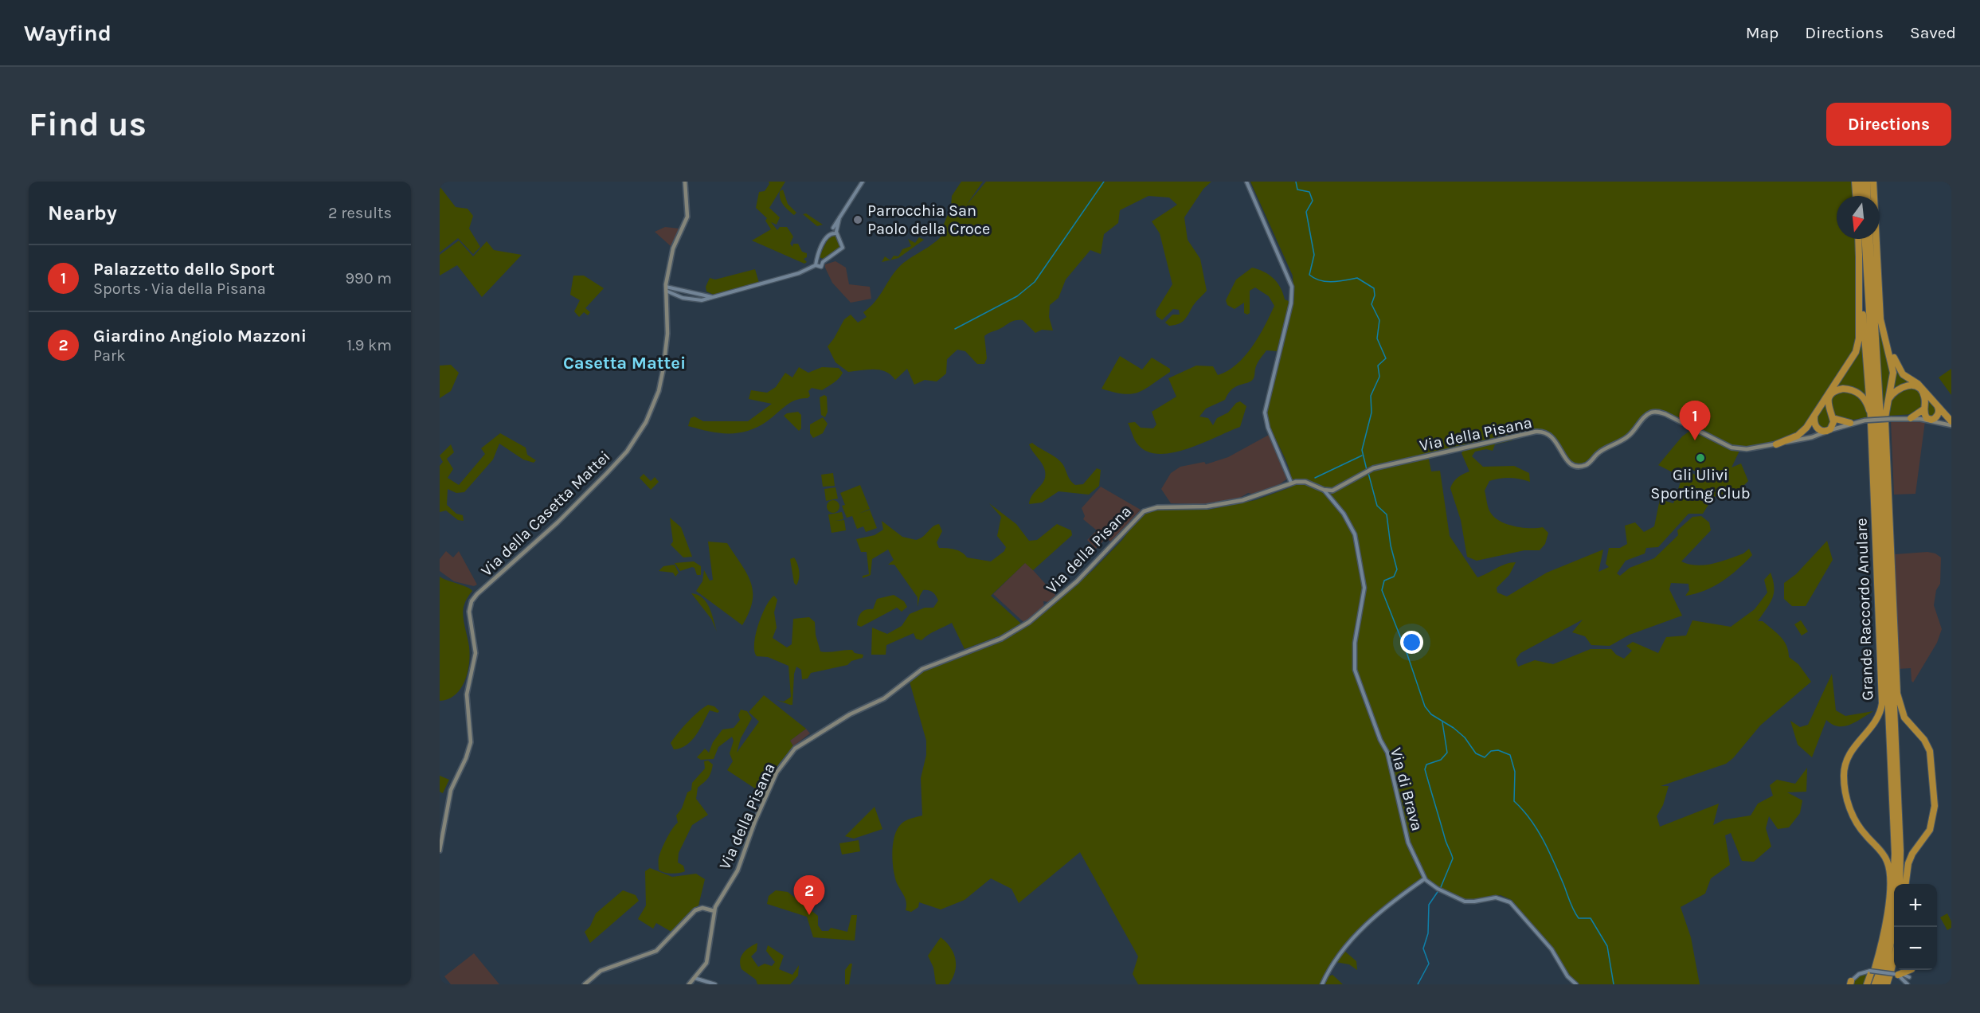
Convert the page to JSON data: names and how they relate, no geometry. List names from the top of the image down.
{
  "streets": {
    "highway": ["Grande Raccordo Anulare"],
    "main road": ["Via della Pisana", "Via della Casetta Mattei"],
    "street": ["Via di Brava"]
  },
  "crossings": [
    ["Via della Pisana", "Grande Raccordo Anulare"],
    ["Via della Pisana", "Via di Brava"]
  ],
  "districts": ["Casetta Mattei"],
  "places": ["Parrocchia San Paolo della Croce", "Gli Ulivi Sporting Club"],
  "north": "bottom",
  "page": {
    "header": "Wayfind",
    "nav": ["Map", "Directions", "Saved"],
    "buttons": "Directions",
    "title": "Find us",
    "heading": ["Nearby", "2 results"],
    "list": [
      {
        "mark": "1",
        "name": "Palazzetto dello Sport",
        "note": "Sports · Via della Pisana",
        "value": "990 m"
      },
      {
        "mark": "2",
        "name": "Giardino Angiolo Mazzoni",
        "note": "Park",
        "value": "1.9 km"
      }
    ],
    "pins": ["1", "2"],
    "map_buttons": ["+", "−"]
  }
}
